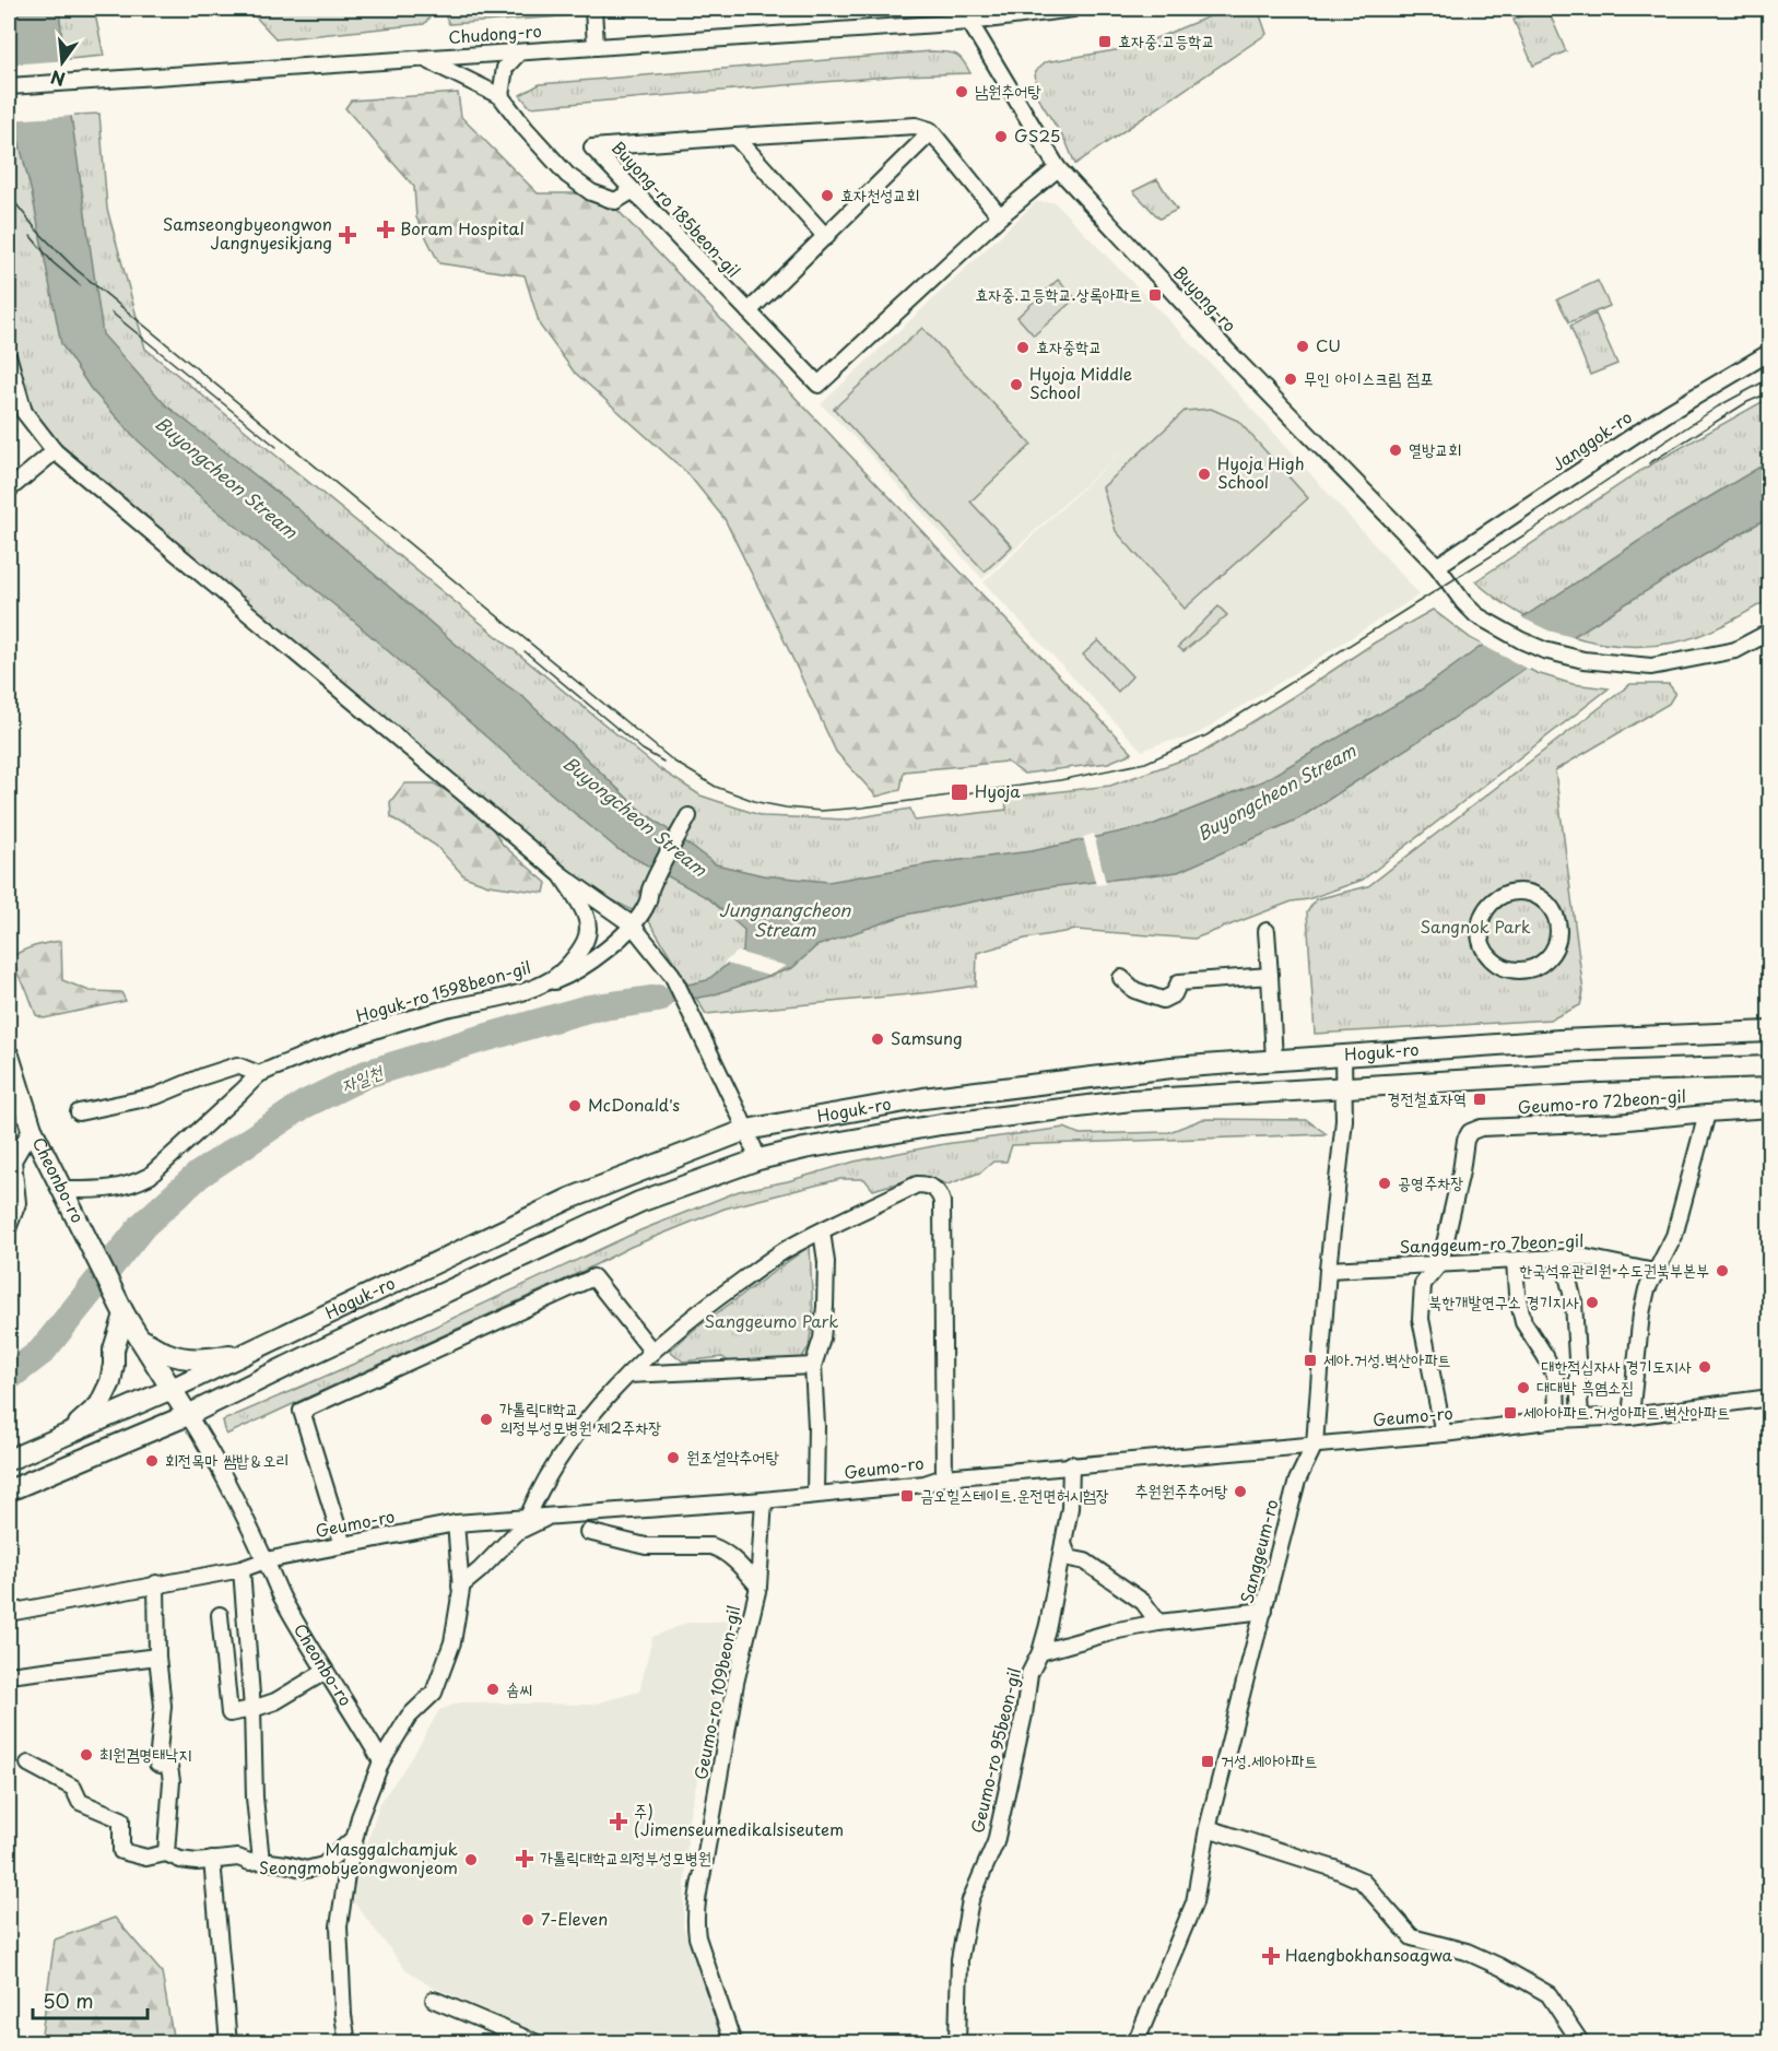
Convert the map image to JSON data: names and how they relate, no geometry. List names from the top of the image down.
{
  "streets": {
    "main road": ["Hoguk-ro", "Cheonbo-ro"],
    "street": [
      "Chudong-ro",
      "Buyong-ro 185beon-gil",
      "Buyong-ro",
      "Janggok-ro",
      "Hoguk-ro 1598beon-gil",
      "Geumo-ro 72beon-gil",
      "Sanggeum-ro 7beon-gil",
      "Geumo-ro",
      "Sanggeum-ro",
      "Geumo-ro 109beon-gil",
      "Geumo-ro 95beon-gil"
    ]
  },
  "crossings": [
    ["Chudong-ro", "Buyong-ro"],
    ["Buyong-ro 185beon-gil", "Buyong-ro"],
    ["Buyong-ro", "Janggok-ro"],
    ["Hoguk-ro", "Cheonbo-ro"],
    ["Hoguk-ro", "Sanggeum-ro"],
    ["Geumo-ro 72beon-gil", "Sanggeum-ro 7beon-gil"],
    ["Geumo-ro 72beon-gil", "Geumo-ro"],
    ["Cheonbo-ro", "Geumo-ro"],
    ["Sanggeum-ro 7beon-gil", "Sanggeum-ro"],
    ["Geumo-ro", "Sanggeum-ro"],
    ["Geumo-ro", "Geumo-ro 109beon-gil"],
    ["Geumo-ro", "Geumo-ro 95beon-gil"]
  ],
  "water": ["Buyongcheon Stream", "Jungnangcheon Stream", "자일천"],
  "parks": ["Sangnok Park", "Sanggeumo Park"],
  "places": {
    "transit": [
      "효자중.고등학교",
      "효자중.고등학교.상록아파트",
      "Hyoja",
      "경전철효자역",
      "세아.거성.벽산아파트",
      "세아아파트.거성아파트.벽산아파트",
      "금오힐스테이트.운전면허시험장",
      "거성.세아아파트"
    ],
    "other": [
      "남원추어탕",
      "GS25",
      "효자천성교회",
      "CU",
      "효자중학교",
      "무인 아이스크림 점포",
      "Hyoja Middle School",
      "열방교회",
      "Hyoja High School",
      "Samsung",
      "McDonald's",
      "공영주차장",
      "한국석유관리원 수도권북부본부",
      "북한개발연구소 경기지사",
      "대한적십자사 경기도지사",
      "대대박 흑염소집",
      "가톨릭대학교 의정부성모병원 제2주차장",
      "원조설악추어탕",
      "회전목마 쌈밥＆오리",
      "추원원주추어탕",
      "솜씨",
      "최원겸명태낙지",
      "Masggalchamjuk Seongmobyeongwonjeom",
      "7-Eleven"
    ],
    "health": [
      "Boram Hospital",
      "Samseongbyeongwon Jangnyesikjang",
      "주) (Jimenseumedikalsiseutem",
      "가톨릭대학교의정부성모병원",
      "Haengbokhansoagwa"
    ]
  },
  "scale_bar": "50 m",
  "north": "bottom"
}
